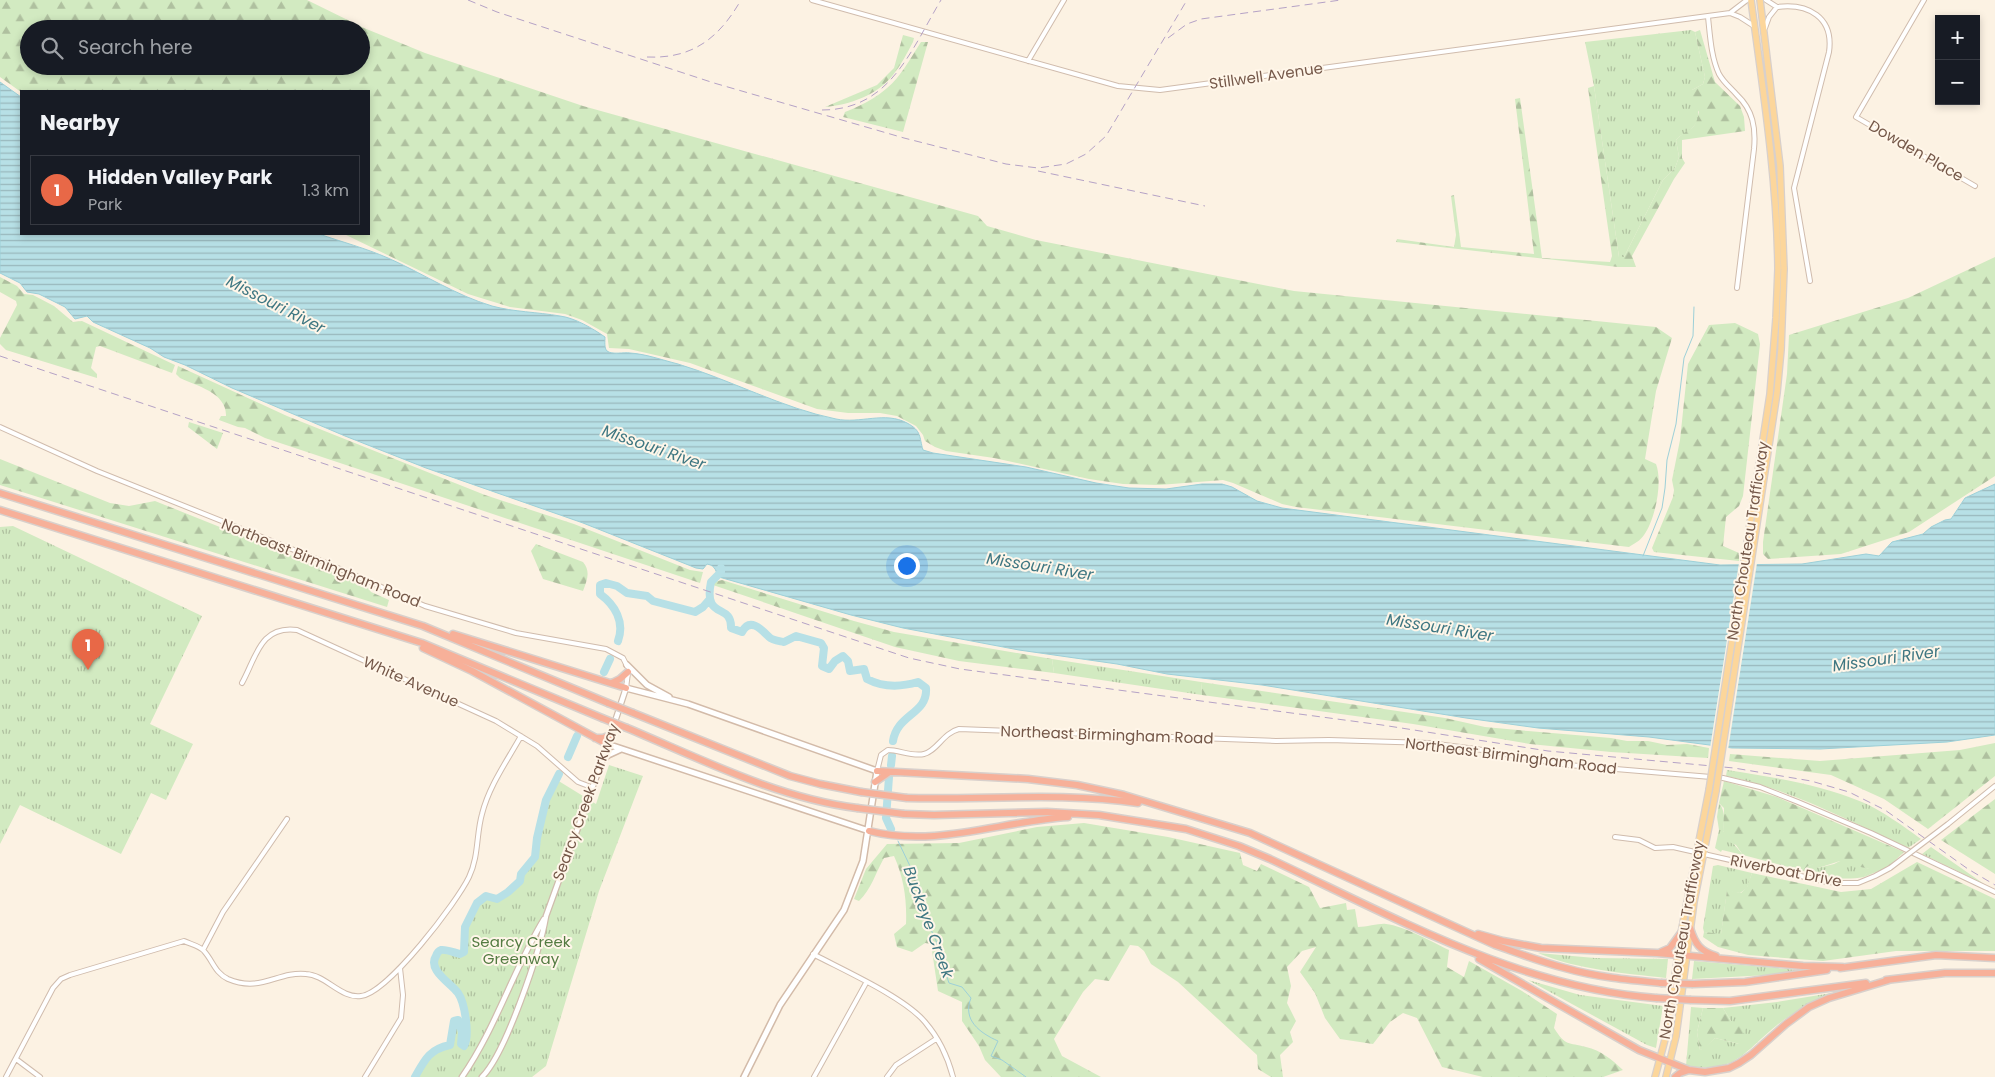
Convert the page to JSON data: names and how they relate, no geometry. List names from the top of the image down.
{
  "streets": {
    "main road": ["North Chouteau Trafficway"],
    "street": [
      "Stillwell Avenue",
      "Dowden Place",
      "Northeast Birmingham Road",
      "White Avenue",
      "Searcy Creek Parkway",
      "Riverboat Drive"
    ]
  },
  "crossings": [
    ["North Chouteau Trafficway", "Riverboat Drive"],
    ["White Avenue", "Searcy Creek Parkway"]
  ],
  "water": ["Missouri River", "Buckeye Creek"],
  "parks": ["Searcy Creek Greenway"],
  "page": {
    "map_buttons": ["+", "−"],
    "search": "Search here",
    "heading": "Nearby",
    "list": [
      {
        "mark": "1",
        "name": "Hidden Valley Park",
        "note": "Park",
        "value": "1.3 km"
      }
    ],
    "pins": "1"
  }
}
